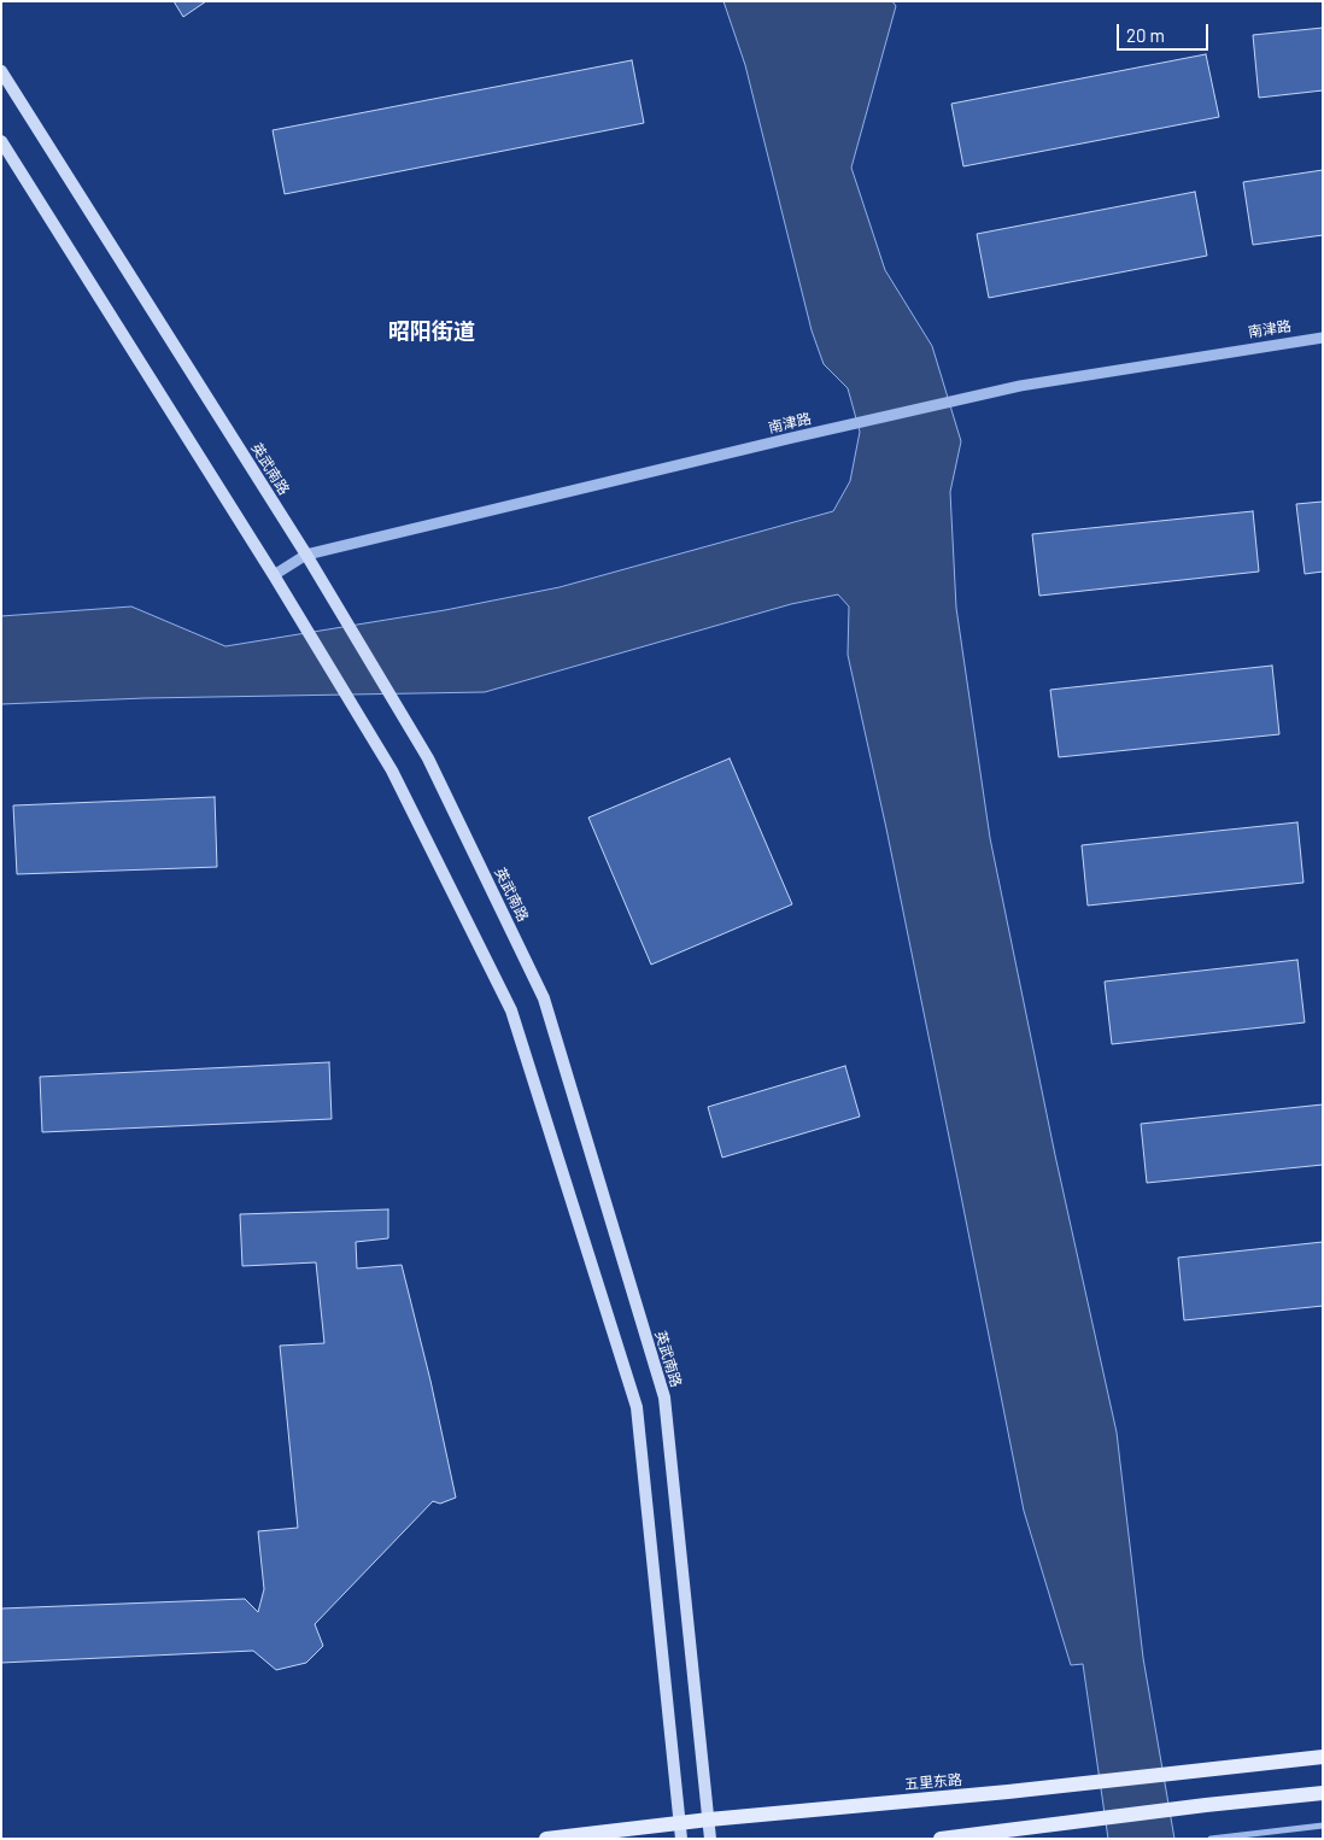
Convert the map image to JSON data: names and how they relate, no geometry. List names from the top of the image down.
{
  "streets": {
    "main road": ["英武南路", "五里东路"],
    "street": ["南津路"]
  },
  "crossings": [
    ["南津路", "英武南路"],
    ["英武南路", "五里东路"]
  ],
  "districts": ["昭阳街道"],
  "scale_bar": "20 m"
}
